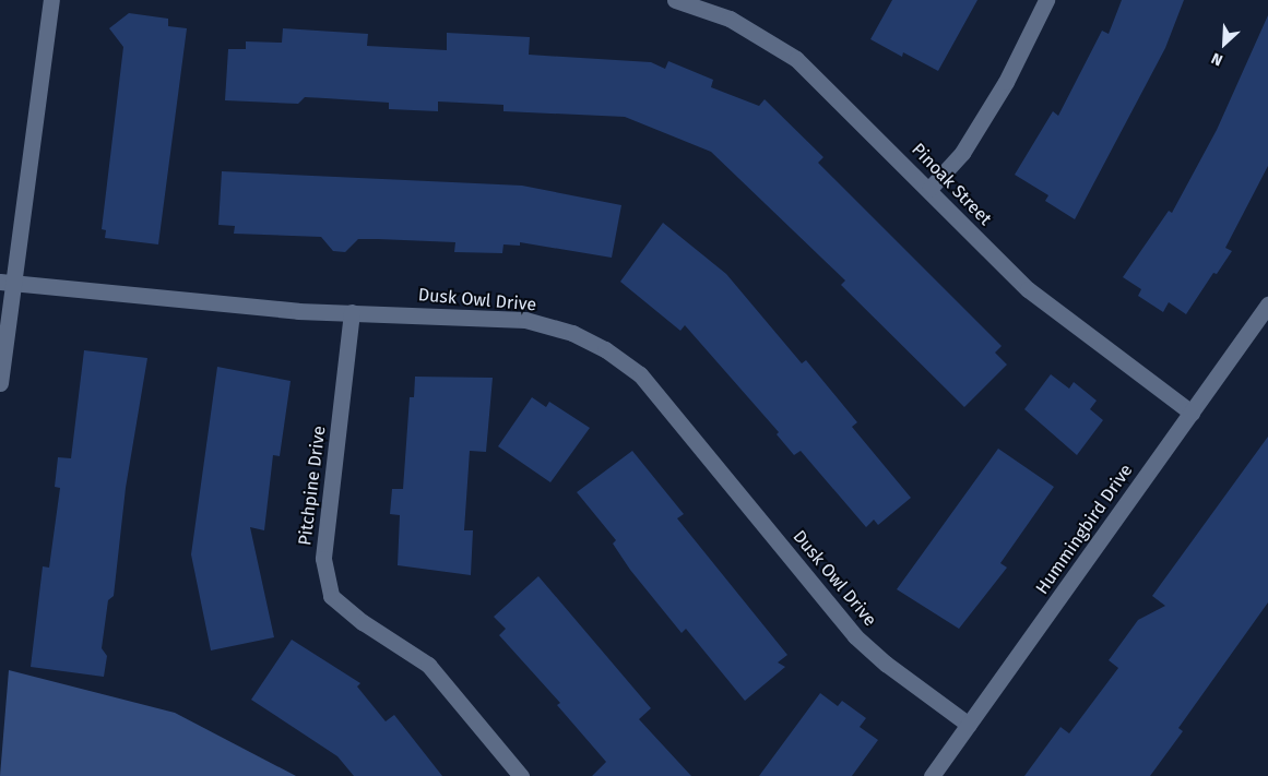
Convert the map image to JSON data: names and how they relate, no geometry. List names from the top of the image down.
{
  "streets": {
    "street": [
      "Pinoak Street",
      "Dusk Owl Drive",
      "Pitchpine Drive",
      "Hummingbird Drive"
    ]
  },
  "crossings": [
    ["Pinoak Street", "Hummingbird Drive"],
    ["Dusk Owl Drive", "Pitchpine Drive"],
    ["Dusk Owl Drive", "Hummingbird Drive"]
  ],
  "north": "bottom left"
}
